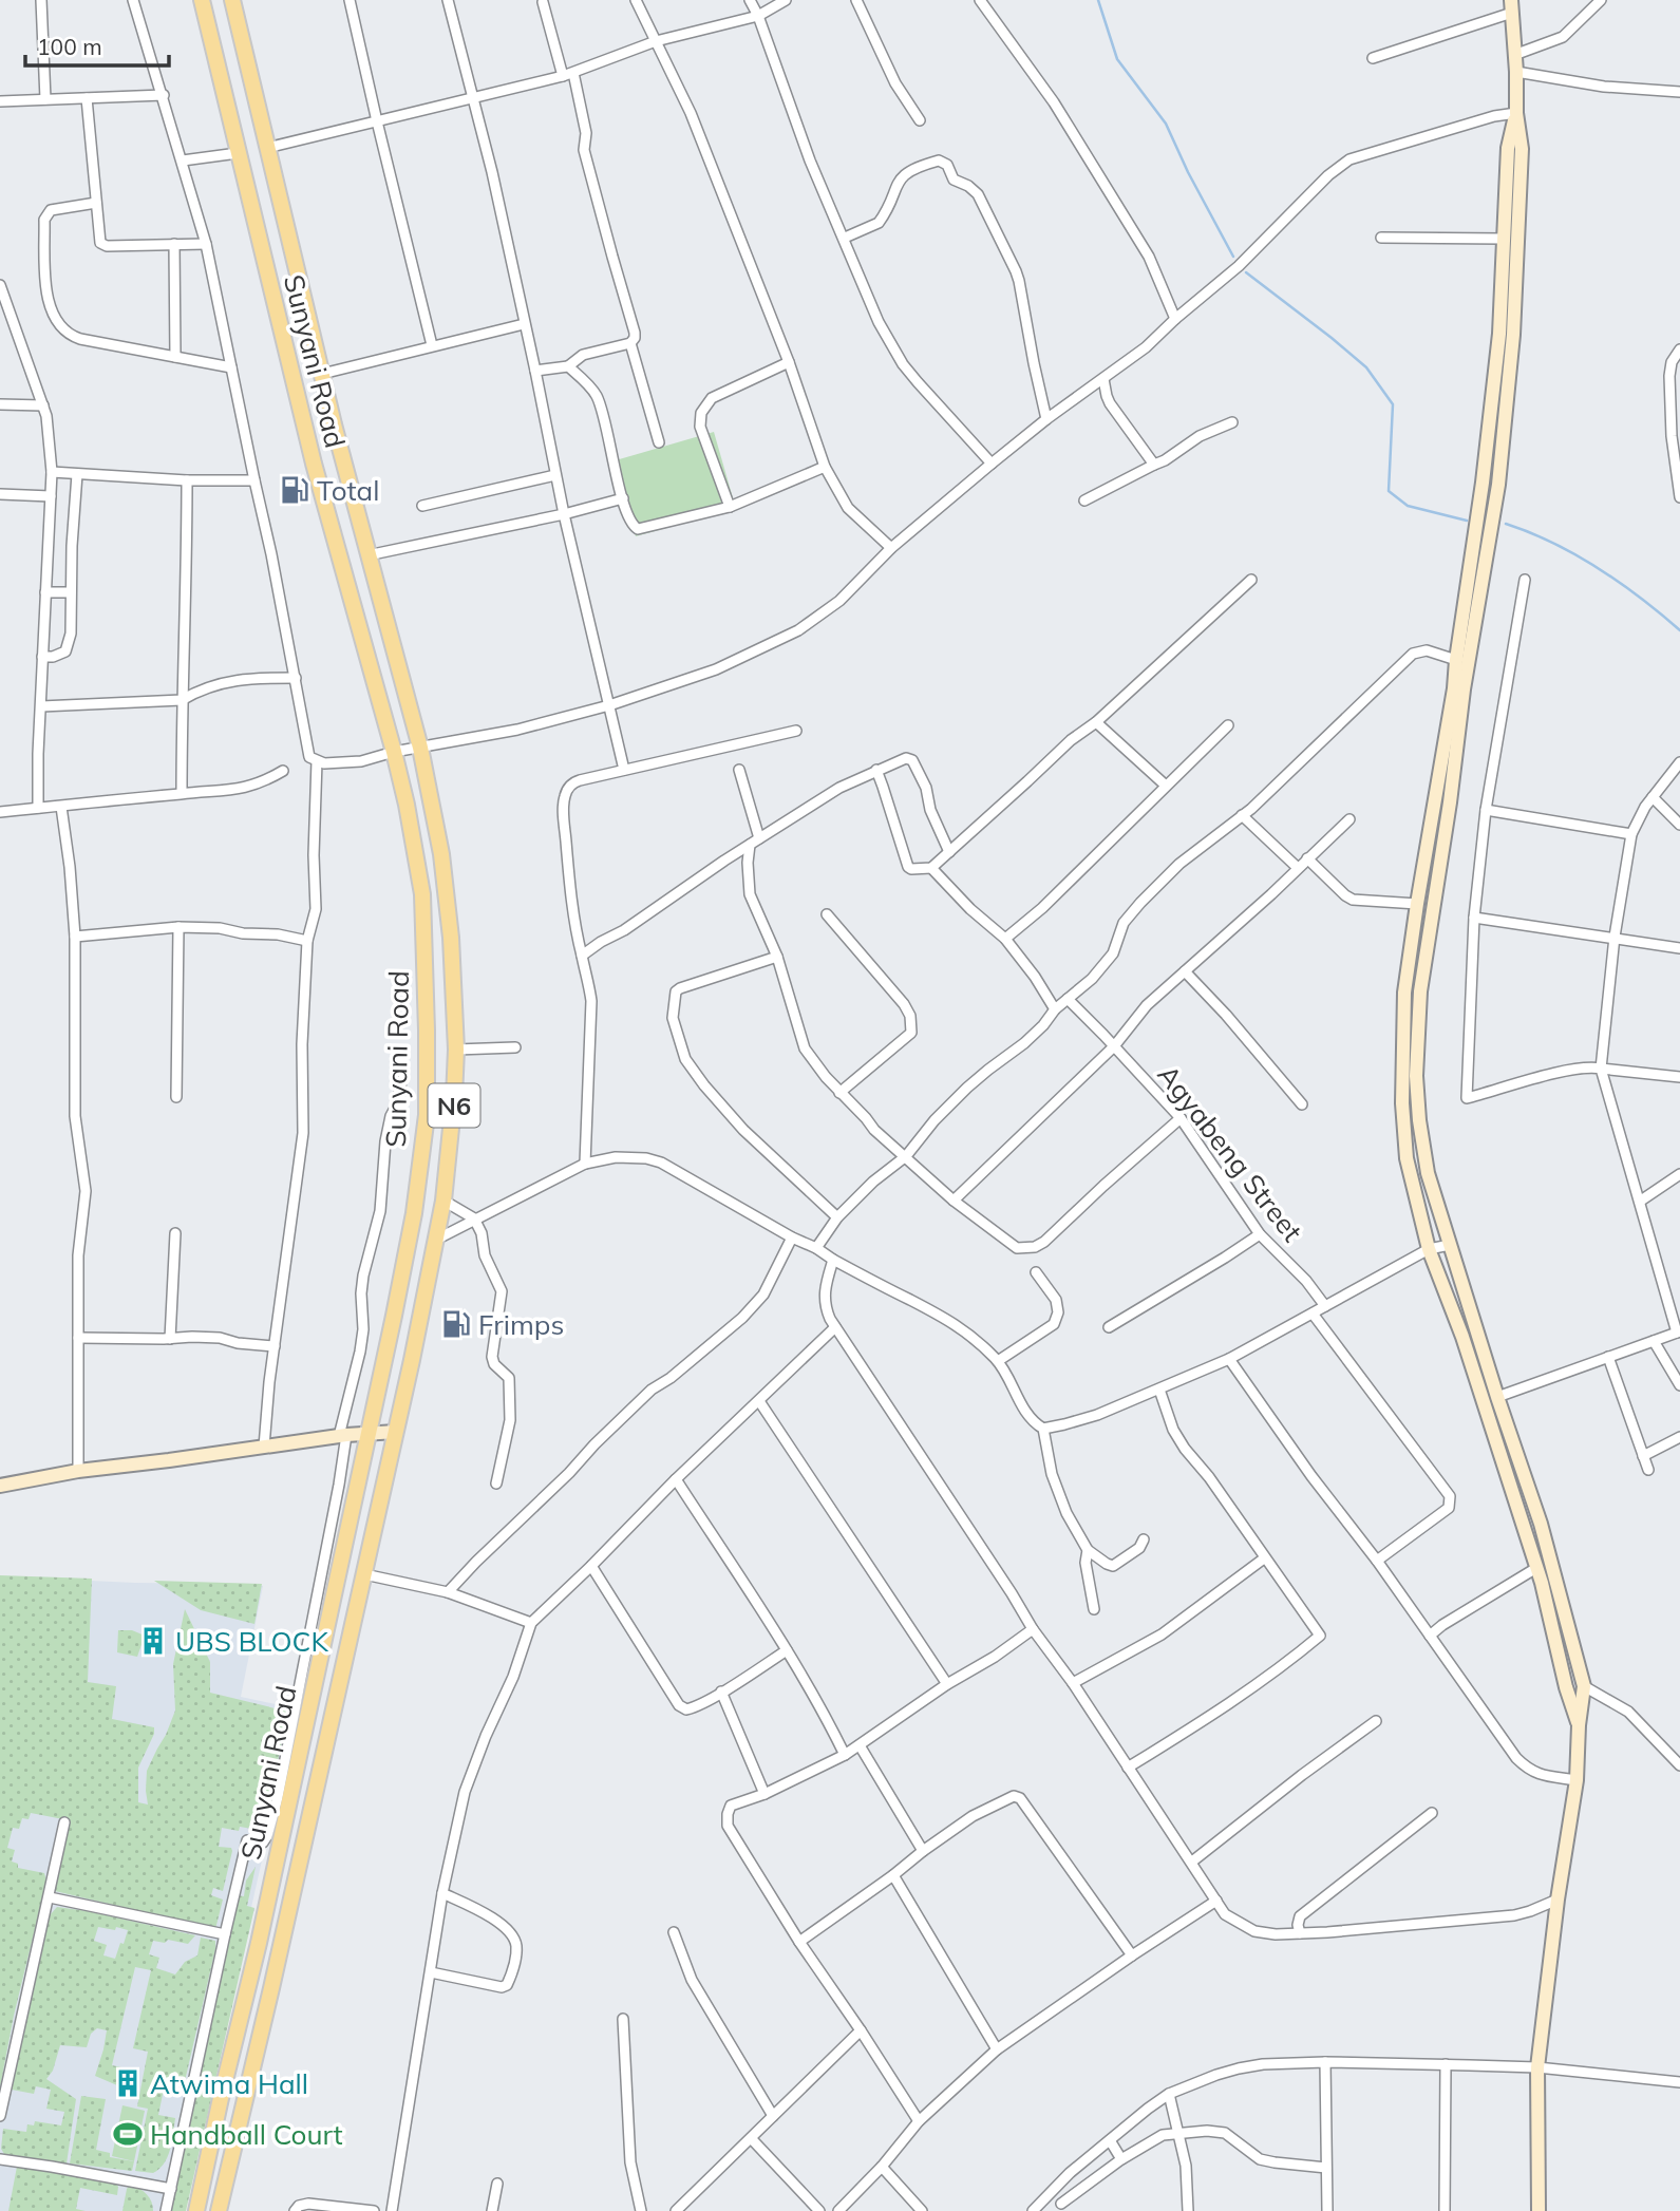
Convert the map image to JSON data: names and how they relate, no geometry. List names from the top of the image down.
{
  "streets": {
    "main road": ["Sunyani Road", "N6"],
    "street": ["Agyabeng Street"]
  },
  "places": {
    "fuel station": ["Total", "Frimps"],
    "building": ["UBS BLOCK", "Atwima Hall"],
    "sports": ["Handball Court"]
  },
  "scale_bar": "100 m"
}
